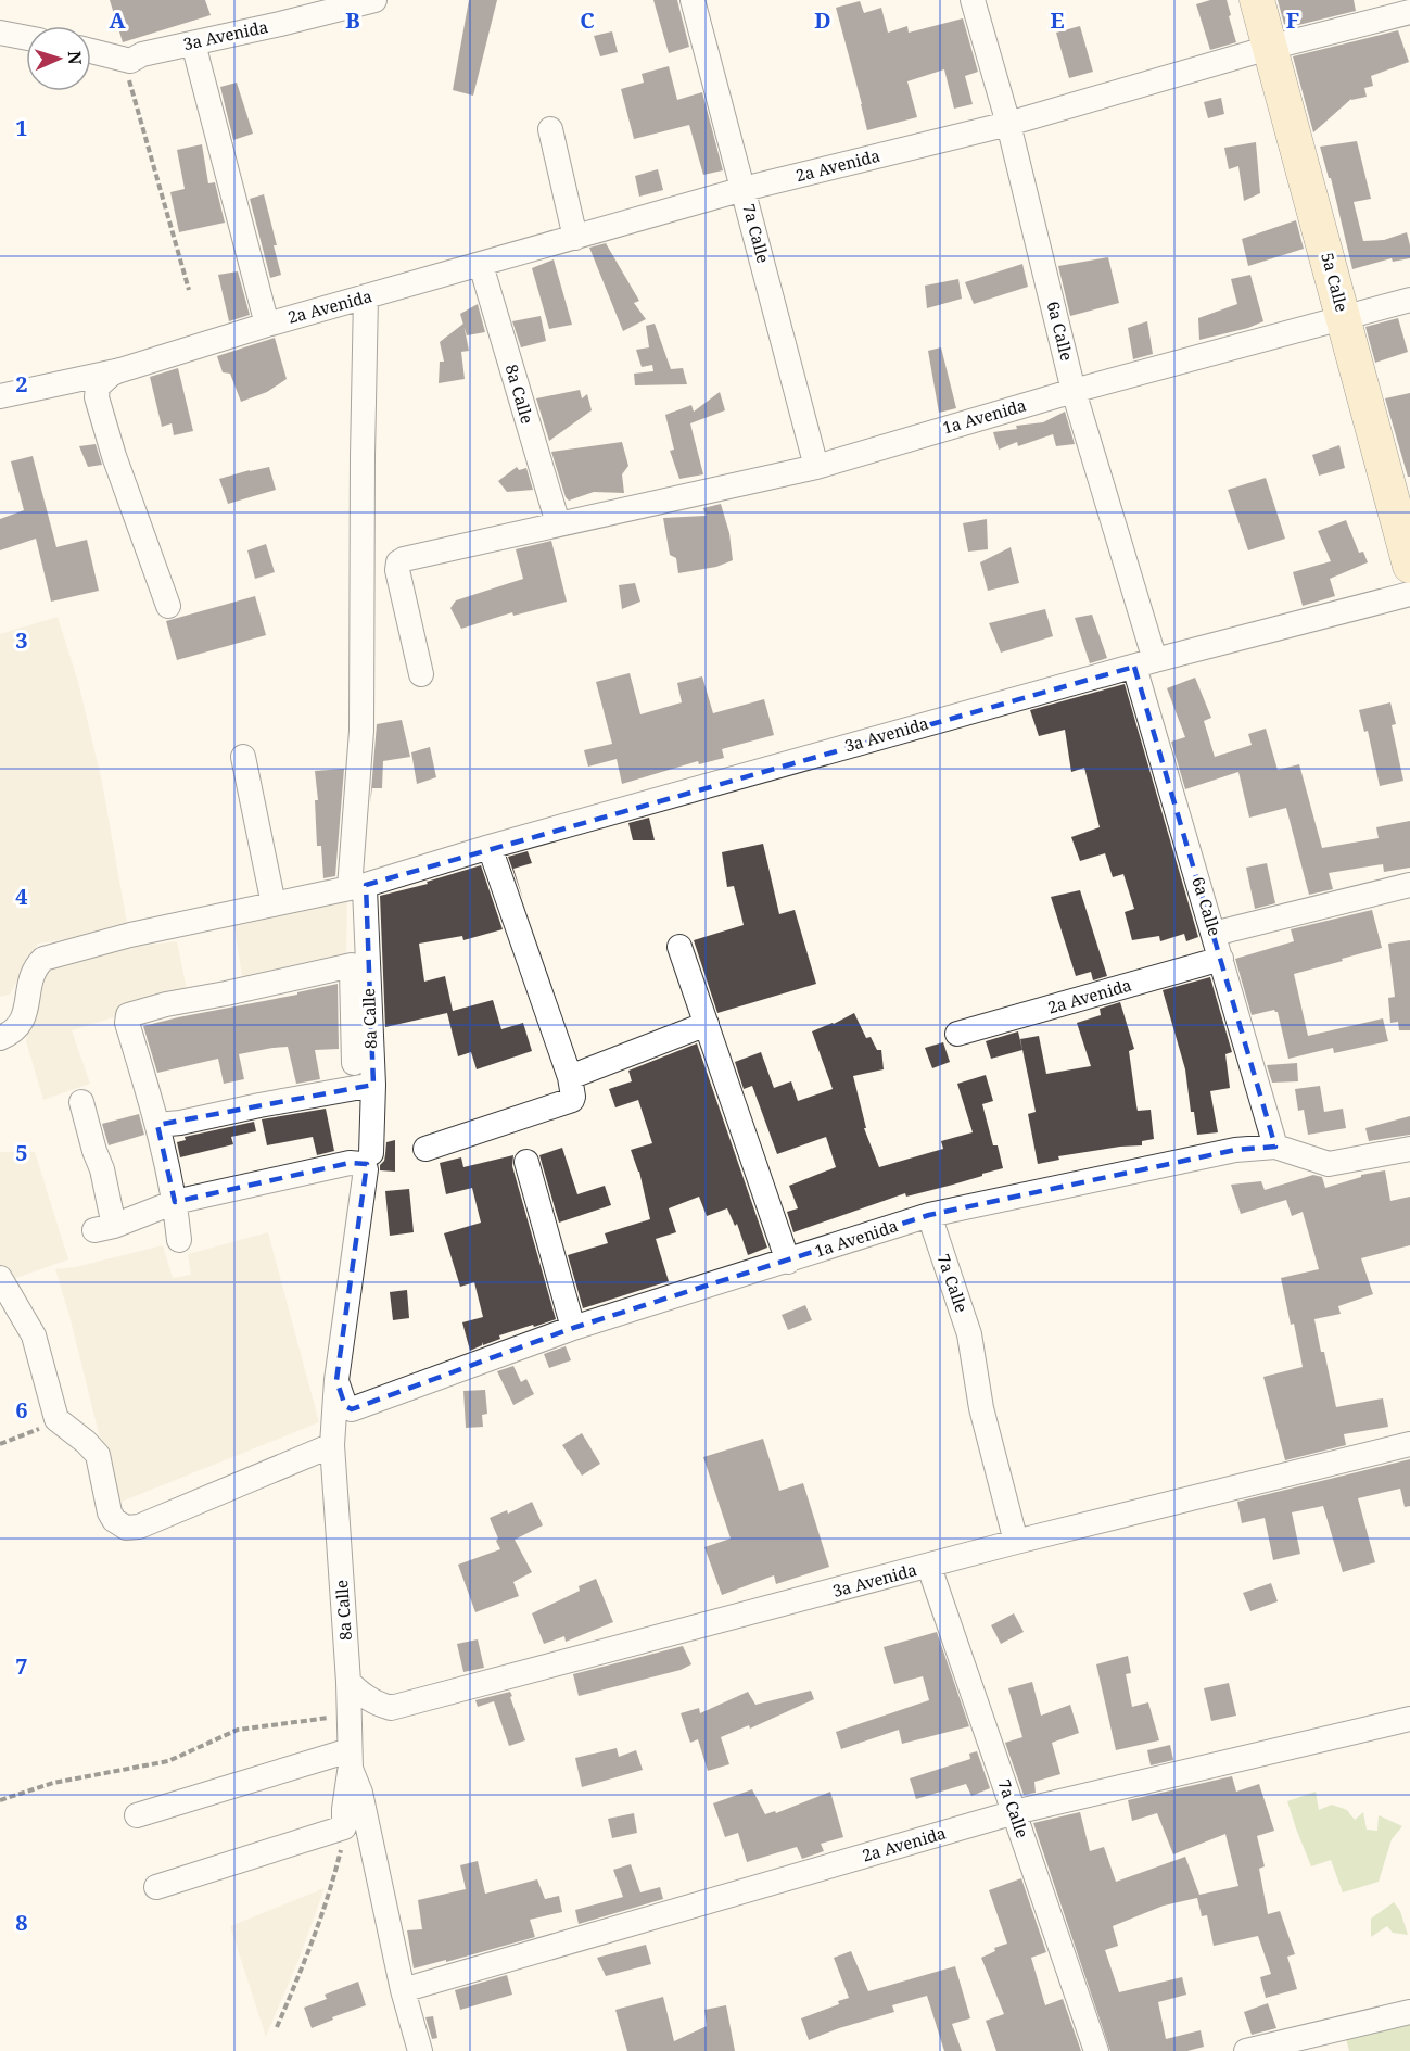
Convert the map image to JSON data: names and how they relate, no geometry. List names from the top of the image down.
{
  "streets": {
    "street": [
      "3a Avenida",
      "2a Avenida",
      "7a Calle",
      "5a Calle",
      "6a Calle",
      "8a Calle",
      "1a Avenida"
    ]
  },
  "crossings": [
    ["3a Avenida", "7a Calle"],
    ["3a Avenida", "6a Calle"],
    ["3a Avenida", "8a Calle"],
    ["2a Avenida", "7a Calle"],
    ["2a Avenida", "5a Calle"],
    ["2a Avenida", "6a Calle"],
    ["2a Avenida", "8a Calle"],
    ["7a Calle", "1a Avenida"],
    ["5a Calle", "1a Avenida"],
    ["6a Calle", "1a Avenida"],
    ["8a Calle", "1a Avenida"]
  ],
  "north": "right",
  "grid": {
    "columns": [
      "A",
      "B",
      "C",
      "D",
      "E",
      "F"
    ],
    "rows": [
      "1",
      "2",
      "3",
      "4",
      "5",
      "6",
      "7",
      "8"
    ]
  }
}
